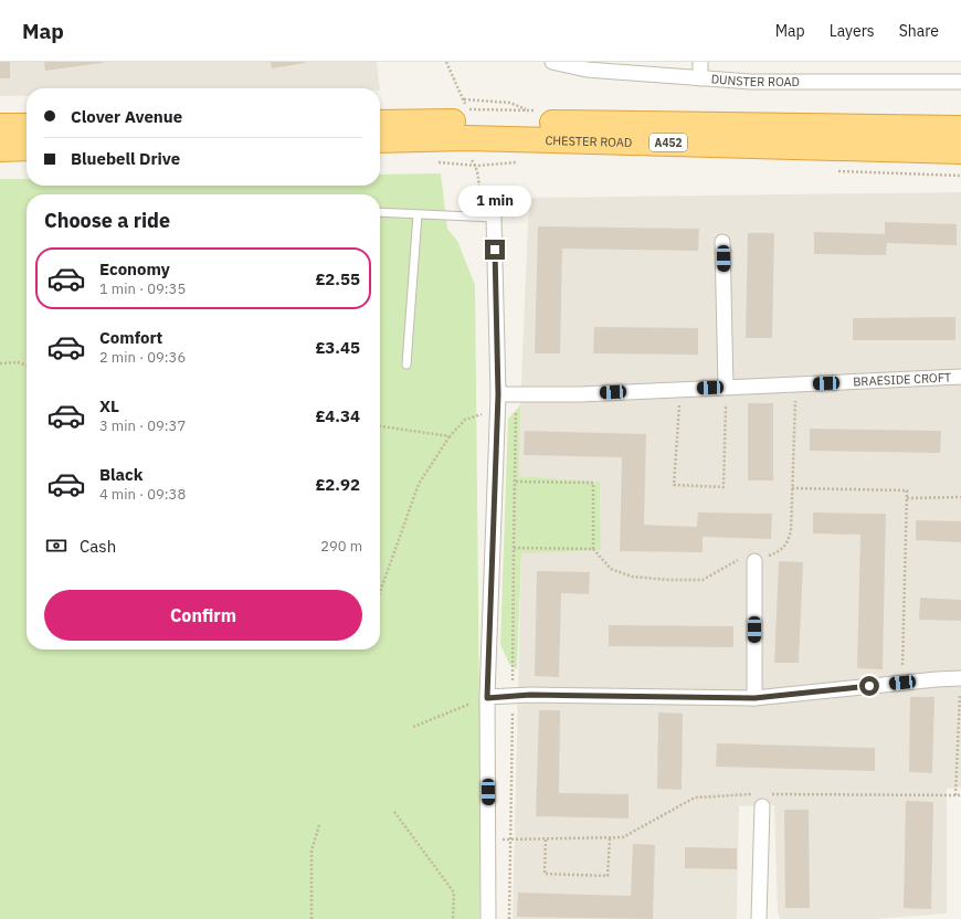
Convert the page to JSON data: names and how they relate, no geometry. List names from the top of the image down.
{
  "streets": {
    "highway": ["CHESTER ROAD", "A452"],
    "street": ["DUNSTER ROAD", "BRAESIDE CROFT"]
  },
  "page": {
    "header": "Map",
    "nav": ["Map", "Layers", "Share"],
    "banner": ["Clover Avenue", "Bluebell Drive"],
    "bubble": "1 min",
    "heading": "Choose a ride",
    "list": [
      {
        "name": "Economy",
        "note": "1 min · 09:35",
        "value": "£2.55"
      },
      {
        "name": "Comfort",
        "note": "2 min · 09:36",
        "value": "£3.45"
      },
      {
        "name": "XL",
        "note": "3 min · 09:37",
        "value": "£4.34"
      },
      {
        "name": "Black",
        "note": "4 min · 09:38",
        "value": "£2.92"
      }
    ],
    "pay": ["Cash", "290 m"],
    "buttons": "Confirm"
  }
}
